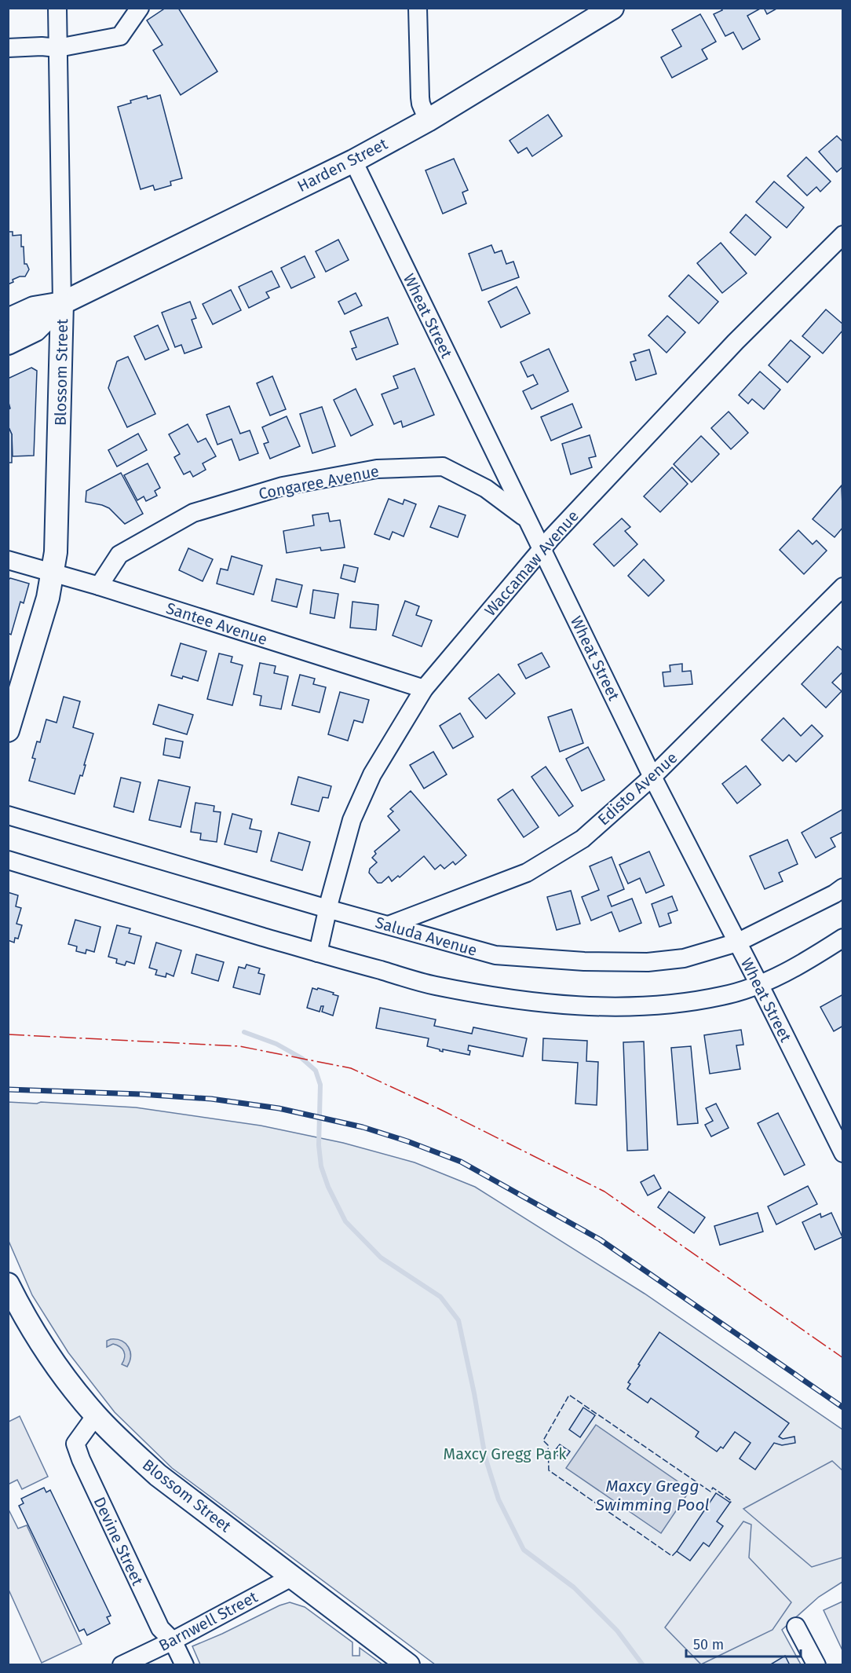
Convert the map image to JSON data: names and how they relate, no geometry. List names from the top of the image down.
{
  "streets": {
    "main road": ["Harden Street", "Blossom Street"],
    "street": [
      "Wheat Street",
      "Congaree Avenue",
      "Waccamaw Avenue",
      "Santee Avenue",
      "Edisto Avenue",
      "Saluda Avenue",
      "Devine Street",
      "Barnwell Street"
    ]
  },
  "crossings": [
    ["Harden Street", "Wheat Street"],
    ["Harden Street", "Blossom Street"],
    ["Wheat Street", "Congaree Avenue"],
    ["Wheat Street", "Waccamaw Avenue"],
    ["Wheat Street", "Edisto Avenue"],
    ["Wheat Street", "Saluda Avenue"],
    ["Blossom Street", "Santee Avenue"],
    ["Blossom Street", "Devine Street"],
    ["Blossom Street", "Barnwell Street"],
    ["Congaree Avenue", "Santee Avenue"],
    ["Waccamaw Avenue", "Santee Avenue"],
    ["Waccamaw Avenue", "Saluda Avenue"],
    ["Edisto Avenue", "Saluda Avenue"],
    ["Devine Street", "Barnwell Street"]
  ],
  "water": ["Maxcy Gregg Swimming Pool"],
  "parks": ["Maxcy Gregg Park"],
  "scale_bar": "50 m"
}
